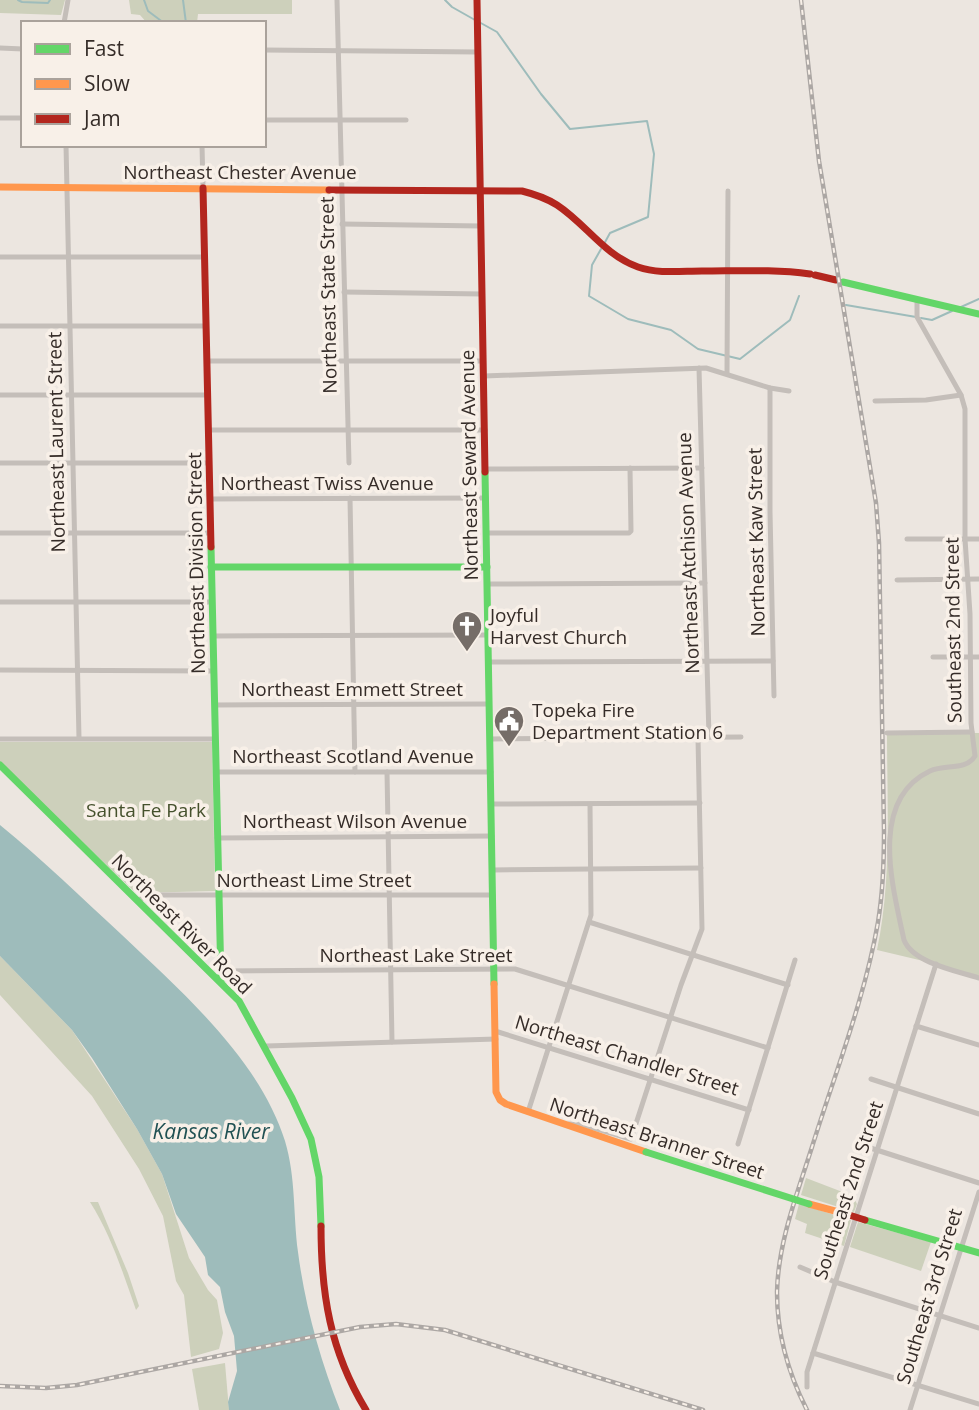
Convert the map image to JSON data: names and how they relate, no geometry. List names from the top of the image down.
{
  "streets": {
    "street": [
      "Northeast Chester Avenue",
      "Northeast State Street",
      "Northeast Laurent Street",
      "Northeast Seward Avenue",
      "Northeast Twiss Avenue",
      "Northeast Kaw Street",
      "Northeast Atchison Avenue",
      "Northeast Division Street",
      "Southeast 2nd Street",
      "Northeast Emmett Street",
      "Northeast Scotland Avenue",
      "Northeast Wilson Avenue",
      "Northeast Lime Street",
      "Northeast River Road",
      "Northeast Lake Street",
      "Northeast Chandler Street",
      "Northeast Branner Street",
      "Southeast 3rd Street"
    ]
  },
  "crossings": [
    ["Northeast Chester Avenue", "Northeast State Street"],
    ["Northeast Chester Avenue", "Northeast Laurent Street"],
    ["Northeast Chester Avenue", "Northeast Seward Avenue"],
    ["Northeast Chester Avenue", "Northeast Division Street"],
    ["Northeast Chester Avenue", "Southeast 2nd Street"],
    ["Northeast Seward Avenue", "Northeast Twiss Avenue"],
    ["Northeast Seward Avenue", "Northeast Emmett Street"],
    ["Northeast Seward Avenue", "Northeast Scotland Avenue"],
    ["Northeast Seward Avenue", "Northeast Wilson Avenue"],
    ["Northeast Seward Avenue", "Northeast Lime Street"],
    ["Northeast Seward Avenue", "Northeast Lake Street"],
    ["Northeast Seward Avenue", "Northeast Chandler Street"],
    ["Northeast Seward Avenue", "Northeast Branner Street"],
    ["Northeast Twiss Avenue", "Northeast Division Street"],
    ["Northeast Division Street", "Northeast Emmett Street"],
    ["Northeast Division Street", "Northeast Scotland Avenue"],
    ["Northeast Division Street", "Northeast Wilson Avenue"],
    ["Northeast Division Street", "Northeast Lime Street"],
    ["Northeast Division Street", "Northeast River Road"],
    ["Northeast Division Street", "Northeast Lake Street"],
    ["Northeast Lime Street", "Northeast River Road"],
    ["Northeast River Road", "Northeast Chandler Street"],
    ["Northeast Branner Street", "Southeast 3rd Street"]
  ],
  "water": ["Kansas River"],
  "parks": ["Santa Fe Park"],
  "places": {
    "church": ["Joyful Harvest Church"],
    "public building": ["Topeka Fire Department Station 6"]
  },
  "legend": ["Fast", "Slow", "Jam"]
}
